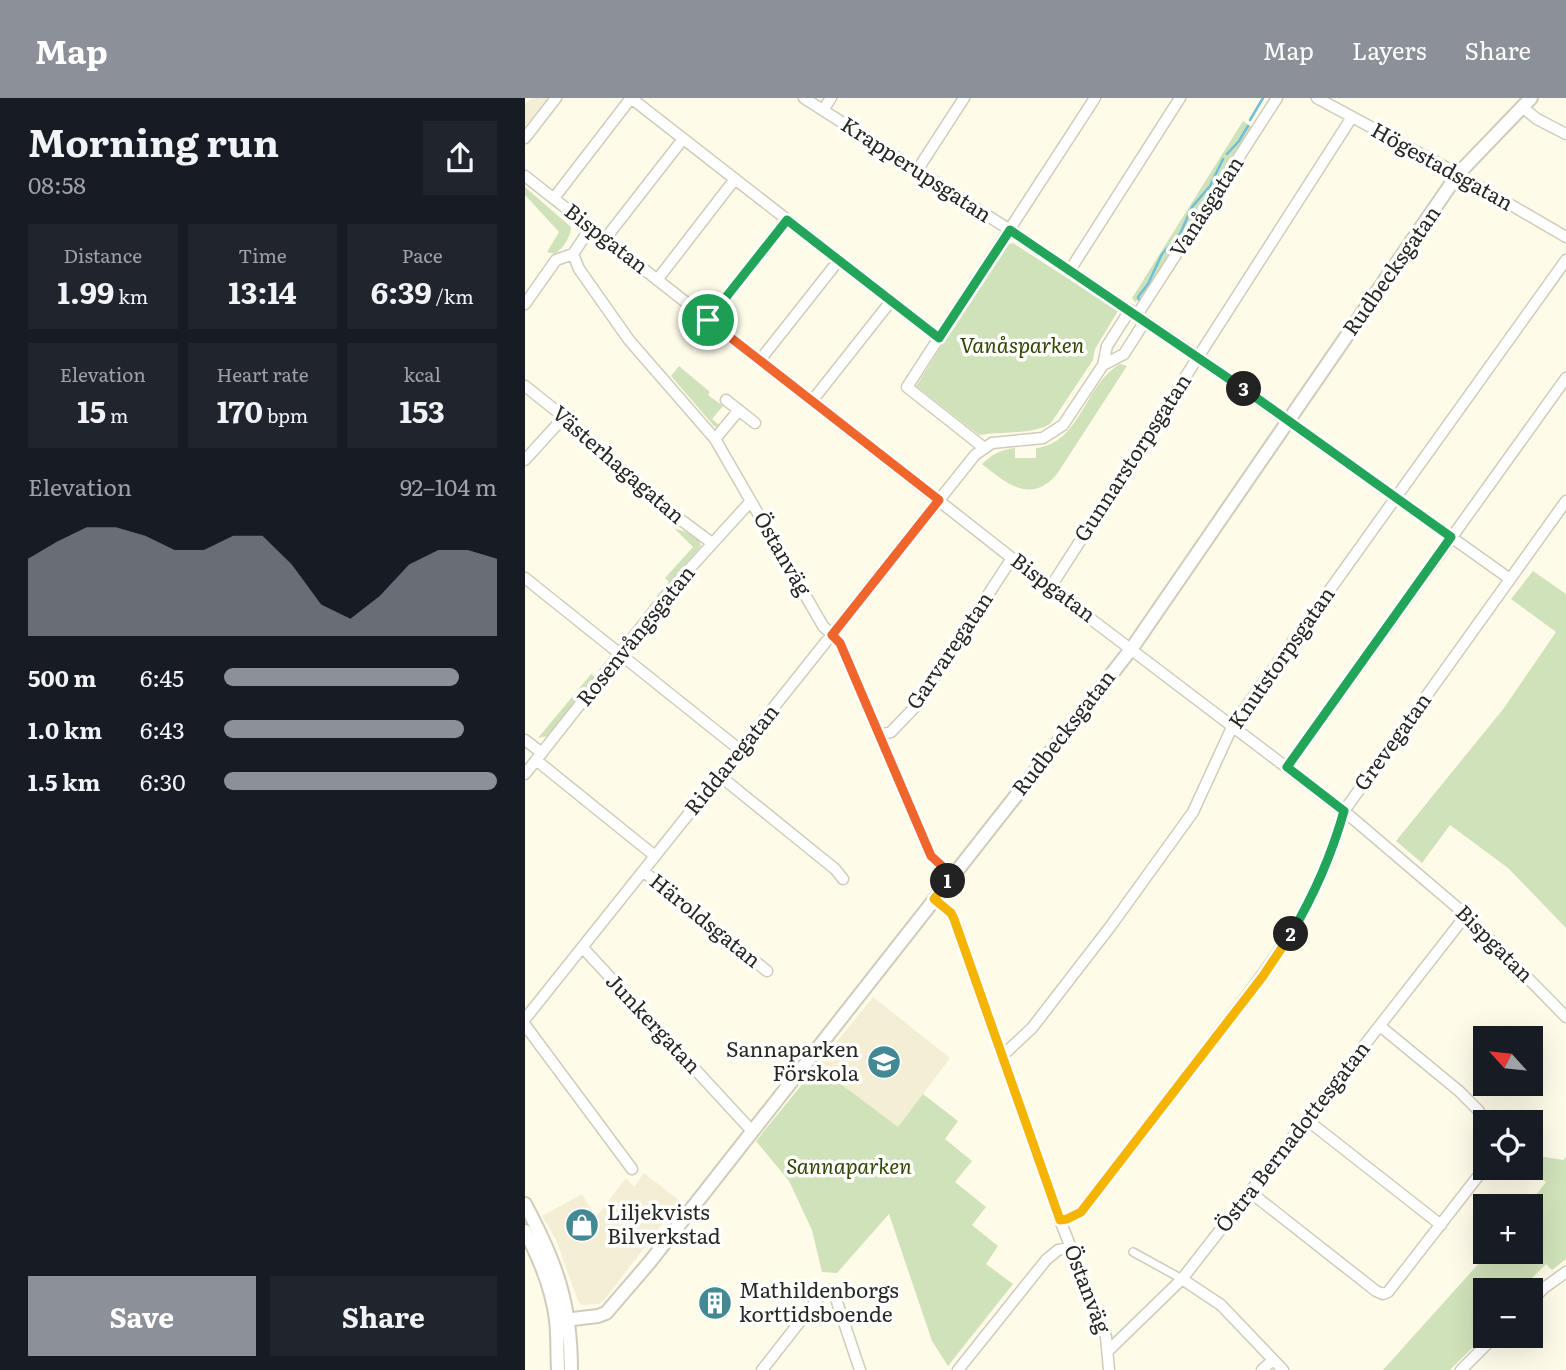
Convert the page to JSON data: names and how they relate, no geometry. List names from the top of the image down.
{
  "streets": {
    "street": [
      "Högestadsgatan",
      "Krapperupsgatan",
      "Vanåsgatan",
      "Bispgatan",
      "Rudbecksgatan",
      "Gunnarstorpsgatan",
      "Västerhagagatan",
      "Östanväg",
      "Rosenvångsgatan",
      "Garvaregatan",
      "Knutstorpsgatan",
      "Grevegatan",
      "Riddaregatan",
      "Häroldsgatan",
      "Junkergatan",
      "Östra Bernadottesgatan"
    ]
  },
  "crossings": [
    ["Högestadsgatan", "Rudbecksgatan"],
    ["Högestadsgatan", "Gunnarstorpsgatan"],
    ["Krapperupsgatan", "Vanåsgatan"],
    ["Krapperupsgatan", "Rudbecksgatan"],
    ["Krapperupsgatan", "Gunnarstorpsgatan"],
    ["Krapperupsgatan", "Knutstorpsgatan"],
    ["Krapperupsgatan", "Grevegatan"],
    ["Bispgatan", "Rudbecksgatan"],
    ["Bispgatan", "Gunnarstorpsgatan"],
    ["Bispgatan", "Garvaregatan"],
    ["Bispgatan", "Knutstorpsgatan"],
    ["Bispgatan", "Grevegatan"],
    ["Bispgatan", "Riddaregatan"],
    ["Bispgatan", "Östra Bernadottesgatan"],
    ["Rudbecksgatan", "Östanväg"],
    ["Rudbecksgatan", "Junkergatan"],
    ["Västerhagagatan", "Rosenvångsgatan"],
    ["Östanväg", "Rosenvångsgatan"],
    ["Östanväg", "Garvaregatan"],
    ["Östanväg", "Knutstorpsgatan"],
    ["Östanväg", "Grevegatan"],
    ["Östanväg", "Riddaregatan"],
    ["Östanväg", "Östra Bernadottesgatan"],
    ["Riddaregatan", "Häroldsgatan"],
    ["Riddaregatan", "Junkergatan"]
  ],
  "parks": ["Vanåsparken", "Sannaparken"],
  "places": {
    "school or university": ["Sannaparken Förskola"],
    "shop": ["Liljekvists Bilverkstad"],
    "building": ["Mathildenborgs korttidsboende"]
  },
  "north": "top left",
  "page": {
    "header": "Map",
    "nav": ["Map", "Layers", "Share"],
    "heading": ["Morning run", "08:58"],
    "stats": [
      ["Distance", "1.99 km"],
      ["Time", "13:14"],
      ["Pace", "6:39 /km"],
      ["Elevation", "15 m"],
      ["Heart rate", "170 bpm"],
      ["kcal", "153"]
    ],
    "pins": ["3", "1", "2"],
    "chart": ["Elevation", "92–104 m"],
    "list": [
      {
        "name": "500 m",
        "note": "6:45"
      },
      {
        "name": "1.0 km",
        "note": "6:43"
      },
      {
        "name": "1.5 km",
        "note": "6:30"
      }
    ],
    "map_buttons": ["+", "−"],
    "buttons": ["Save", "Share"]
  }
}
